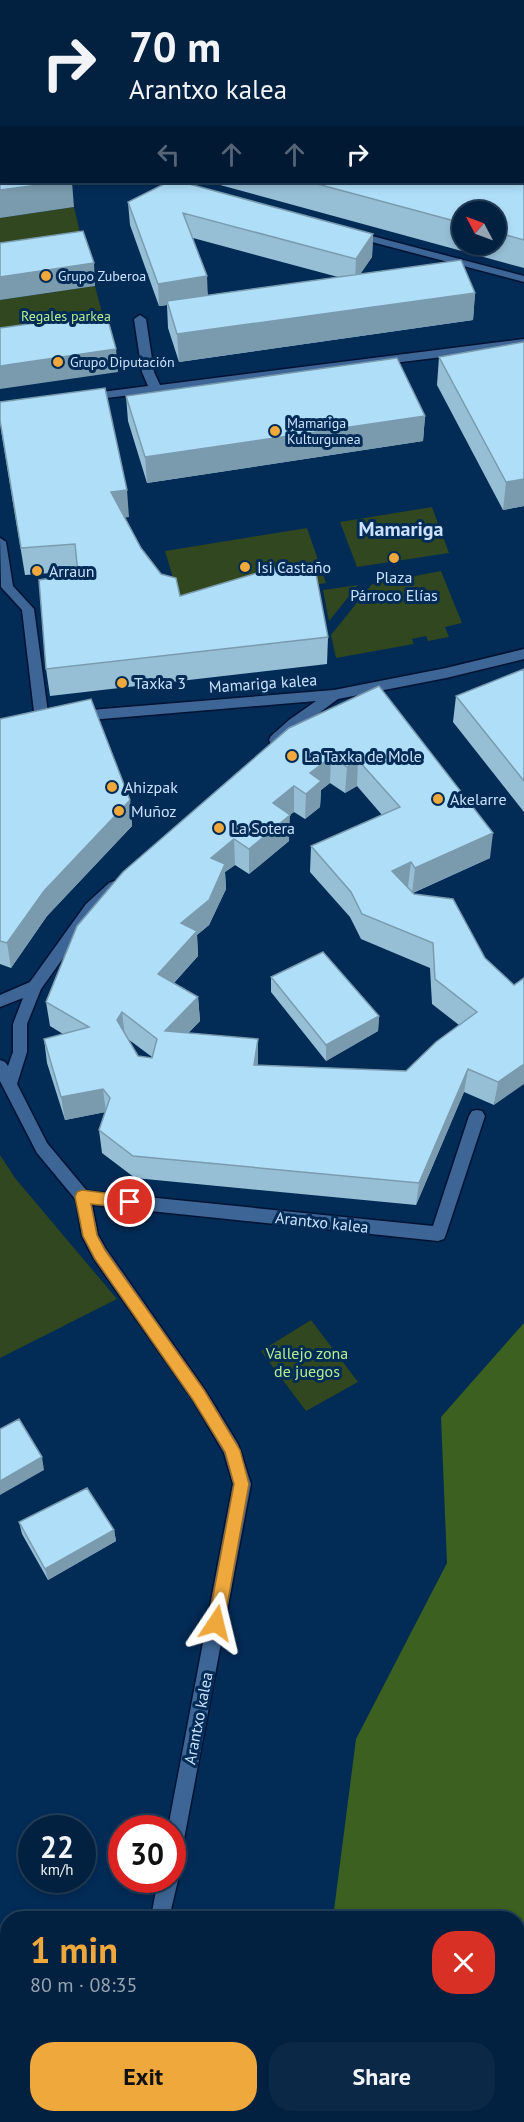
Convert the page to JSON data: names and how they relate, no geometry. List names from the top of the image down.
{
  "streets": {
    "street": ["Mamariga kalea", "Arantxo kalea"]
  },
  "districts": ["Mamariga"],
  "parks": ["Regales parkea", "Vallejo zona de juegos"],
  "places": [
    "Grupo Zuberoa",
    "Grupo Diputación",
    "Mamariga Kulturgunea",
    "Plaza Párroco Elías",
    "Isi Castaño",
    "Arraun",
    "Taxka 3",
    "La Taxka de Mole",
    "Ahizpak",
    "Akelarre",
    "Muñoz",
    "La Sotera"
  ],
  "north": "top left",
  "page": {
    "turn": ["70 m", "Arantxo kalea"],
    "speed": "22 km/h",
    "limit": "30",
    "heading": ["1 min", "80 m · 08:35"],
    "buttons": ["Exit", "Share"]
  }
}
